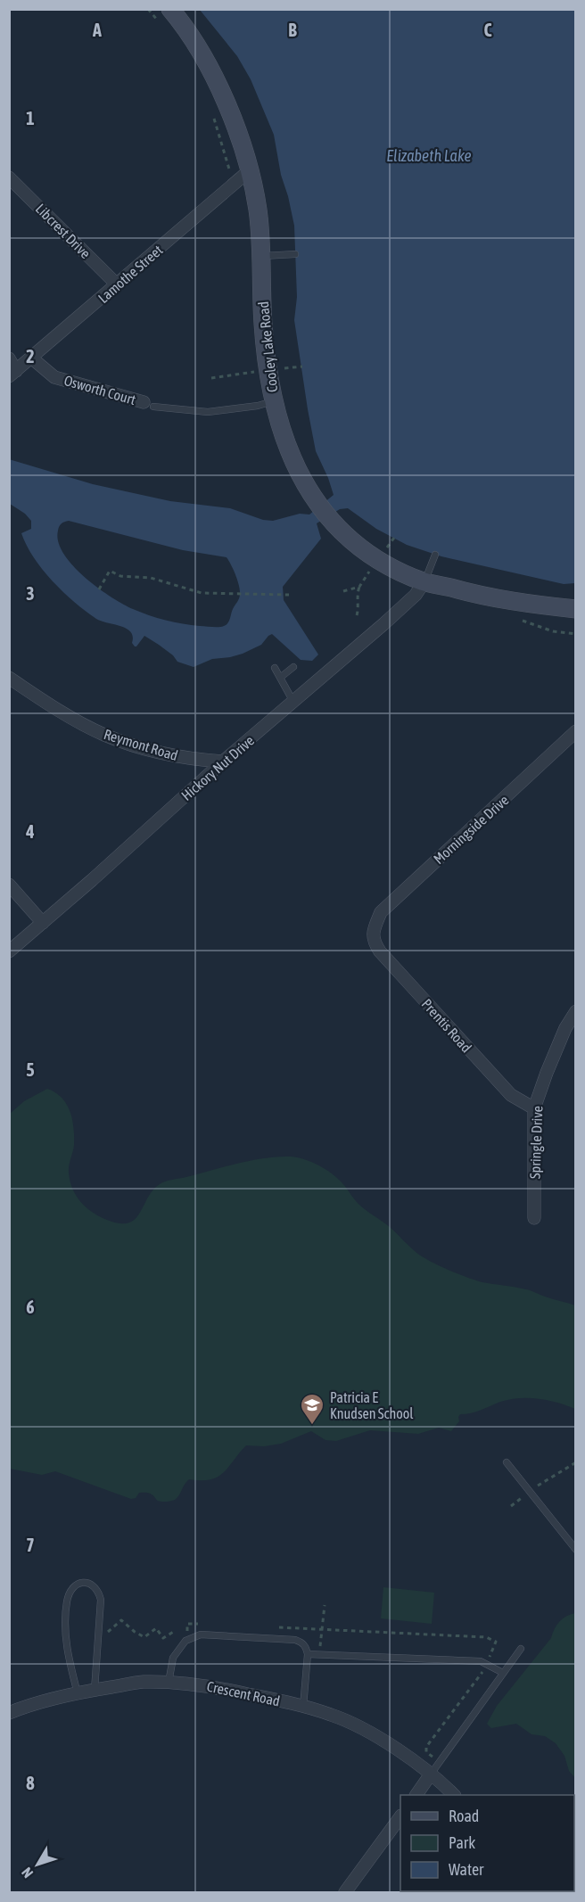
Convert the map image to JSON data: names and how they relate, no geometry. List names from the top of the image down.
{
  "streets": {
    "main road": ["Cooley Lake Road"],
    "street": [
      "Libcrest Drive",
      "Lamothe Street",
      "Osworth Court",
      "Reymont Road",
      "Hickory Nut Drive",
      "Morningside Drive",
      "Prentis Road",
      "Springle Drive",
      "Crescent Road"
    ]
  },
  "crossings": [
    ["Libcrest Drive", "Lamothe Street"],
    ["Lamothe Street", "Cooley Lake Road"],
    ["Lamothe Street", "Osworth Court"],
    ["Cooley Lake Road", "Hickory Nut Drive"],
    ["Reymont Road", "Hickory Nut Drive"],
    ["Morningside Drive", "Prentis Road"],
    ["Prentis Road", "Springle Drive"]
  ],
  "water": ["Elizabeth Lake"],
  "places": {
    "school or university": ["Patricia E Knudsen School"]
  },
  "legend": ["Road", "Park", "Water"],
  "north": "bottom left",
  "grid": {
    "columns": ["A", "B", "C"],
    "rows": [
      "1",
      "2",
      "3",
      "4",
      "5",
      "6",
      "7",
      "8"
    ]
  }
}
